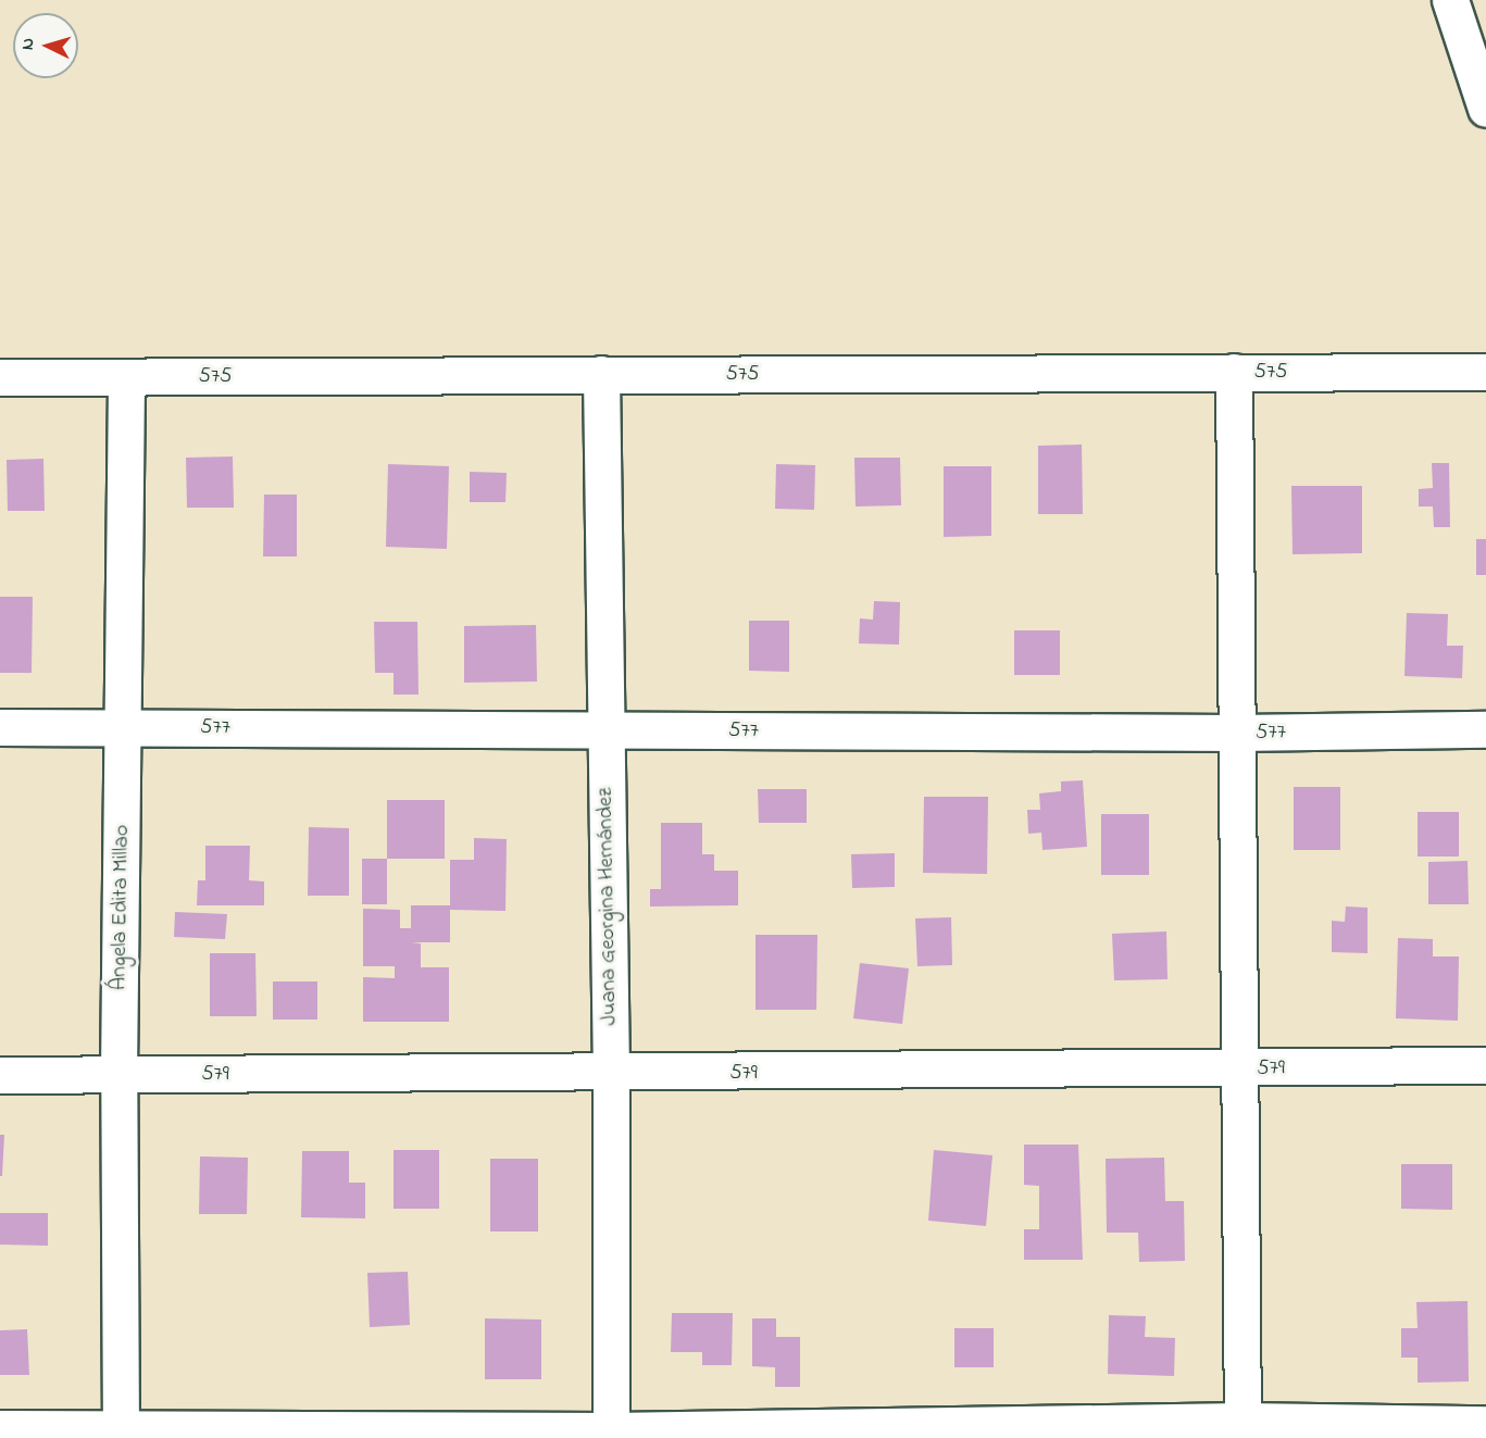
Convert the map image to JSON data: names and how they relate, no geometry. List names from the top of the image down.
{
  "streets": {
    "street": [
      "575",
      "577",
      "Juana Georgina Hernández",
      "Ángela Edita Millao",
      "579"
    ]
  },
  "crossings": [
    ["575", "Juana Georgina Hernández"],
    ["575", "Ángela Edita Millao"],
    ["577", "Juana Georgina Hernández"],
    ["577", "Ángela Edita Millao"],
    ["Juana Georgina Hernández", "579"],
    ["Ángela Edita Millao", "579"]
  ],
  "north": "left"
}
